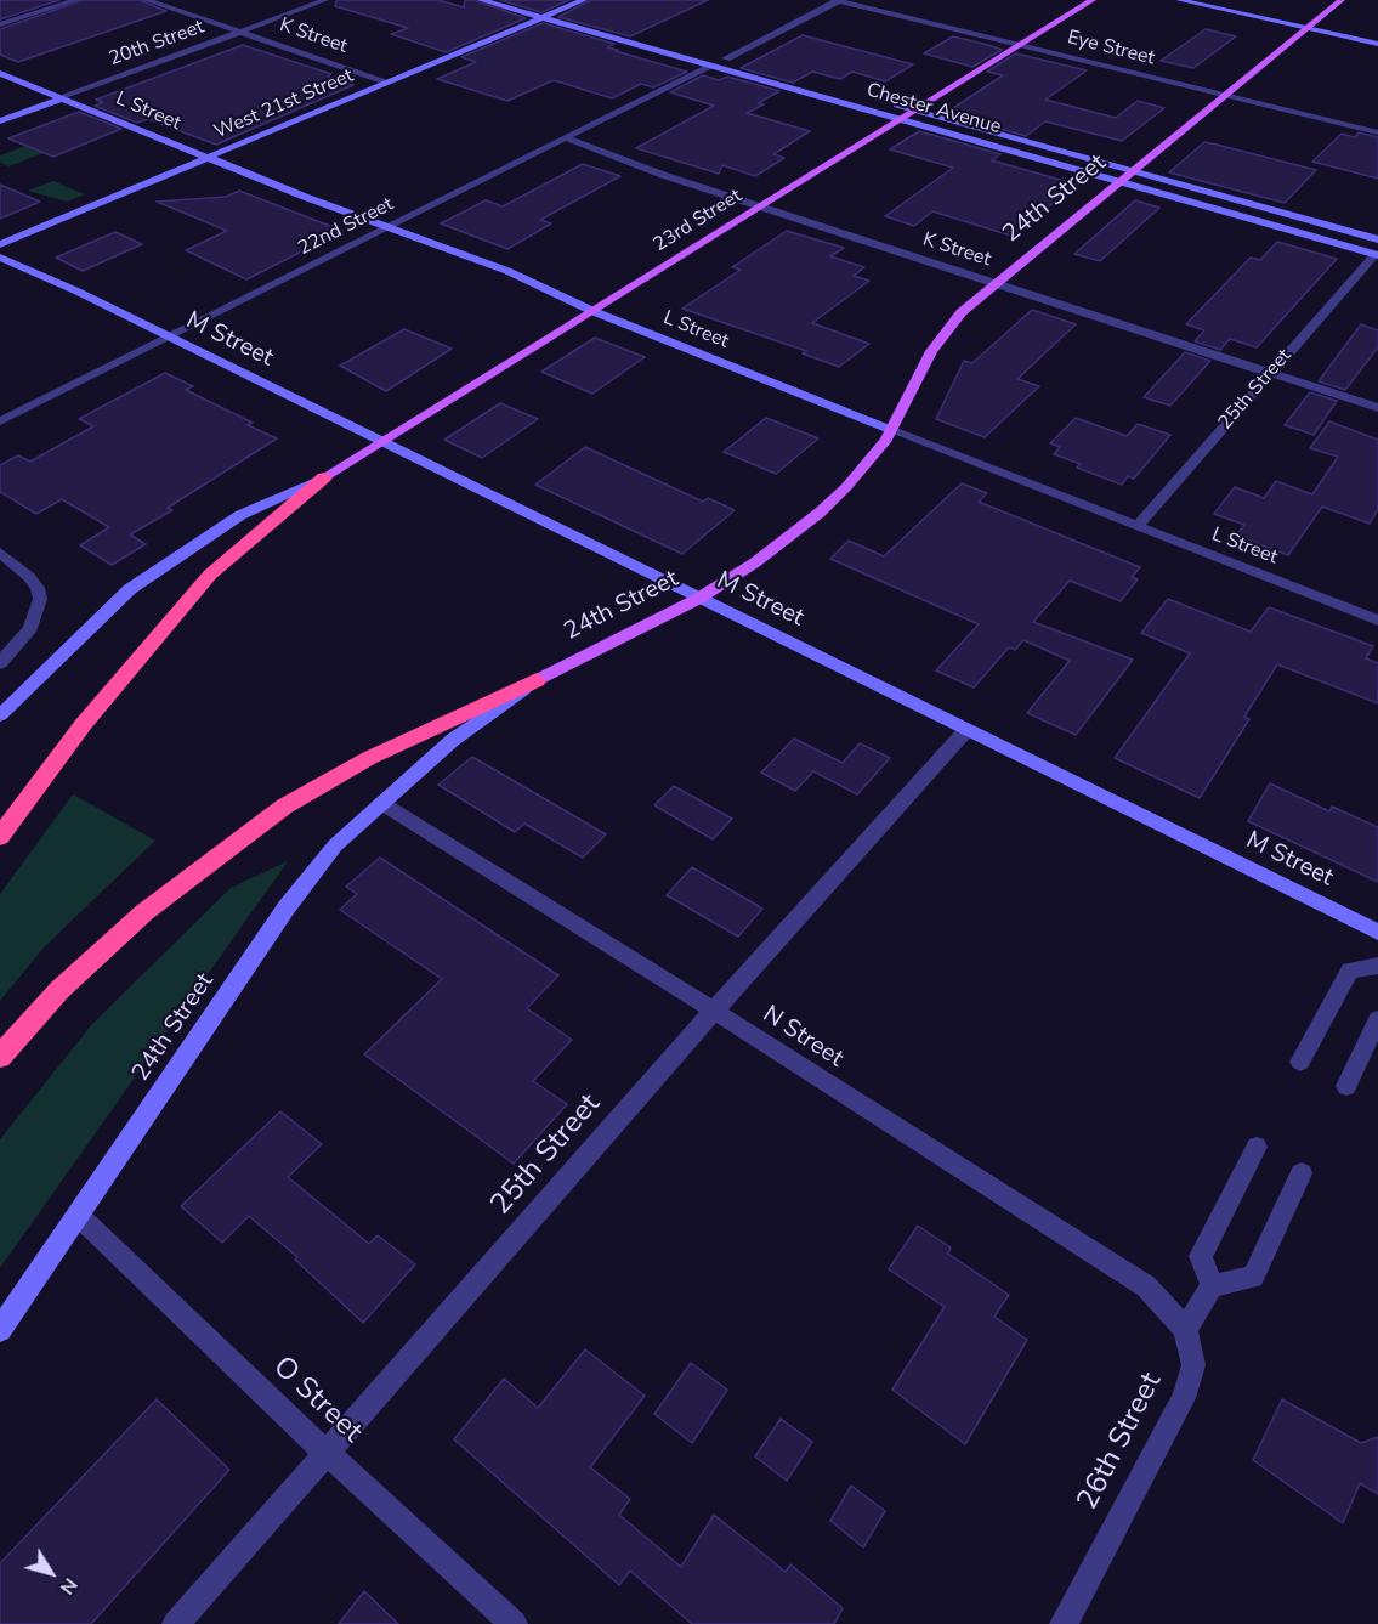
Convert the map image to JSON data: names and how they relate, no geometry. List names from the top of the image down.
{
  "streets": {
    "main road": ["24th Street", "23rd Street"],
    "street": [
      "K Street",
      "20th Street",
      "Eye Street",
      "West 21st Street",
      "Chester Avenue",
      "L Street",
      "22nd Street",
      "M Street",
      "25th Street",
      "N Street",
      "O Street",
      "26th Street"
    ]
  },
  "crossings": [
    ["K Street", "20th Street"],
    ["K Street", "West 21st Street"],
    ["K Street", "24th Street"],
    ["K Street", "23rd Street"],
    ["K Street", "22nd Street"],
    ["K Street", "25th Street"],
    ["20th Street", "L Street"],
    ["Eye Street", "24th Street"],
    ["Eye Street", "23rd Street"],
    ["West 21st Street", "Chester Avenue"],
    ["West 21st Street", "L Street"],
    ["Chester Avenue", "24th Street"],
    ["Chester Avenue", "23rd Street"],
    ["Chester Avenue", "22nd Street"],
    ["Chester Avenue", "25th Street"],
    ["L Street", "24th Street"],
    ["L Street", "23rd Street"],
    ["L Street", "22nd Street"],
    ["L Street", "25th Street"],
    ["24th Street", "M Street"],
    ["24th Street", "N Street"],
    ["24th Street", "O Street"],
    ["23rd Street", "M Street"],
    ["22nd Street", "M Street"],
    ["M Street", "25th Street"],
    ["25th Street", "N Street"],
    ["25th Street", "O Street"],
    ["N Street", "26th Street"]
  ],
  "north": "bottom right"
}
